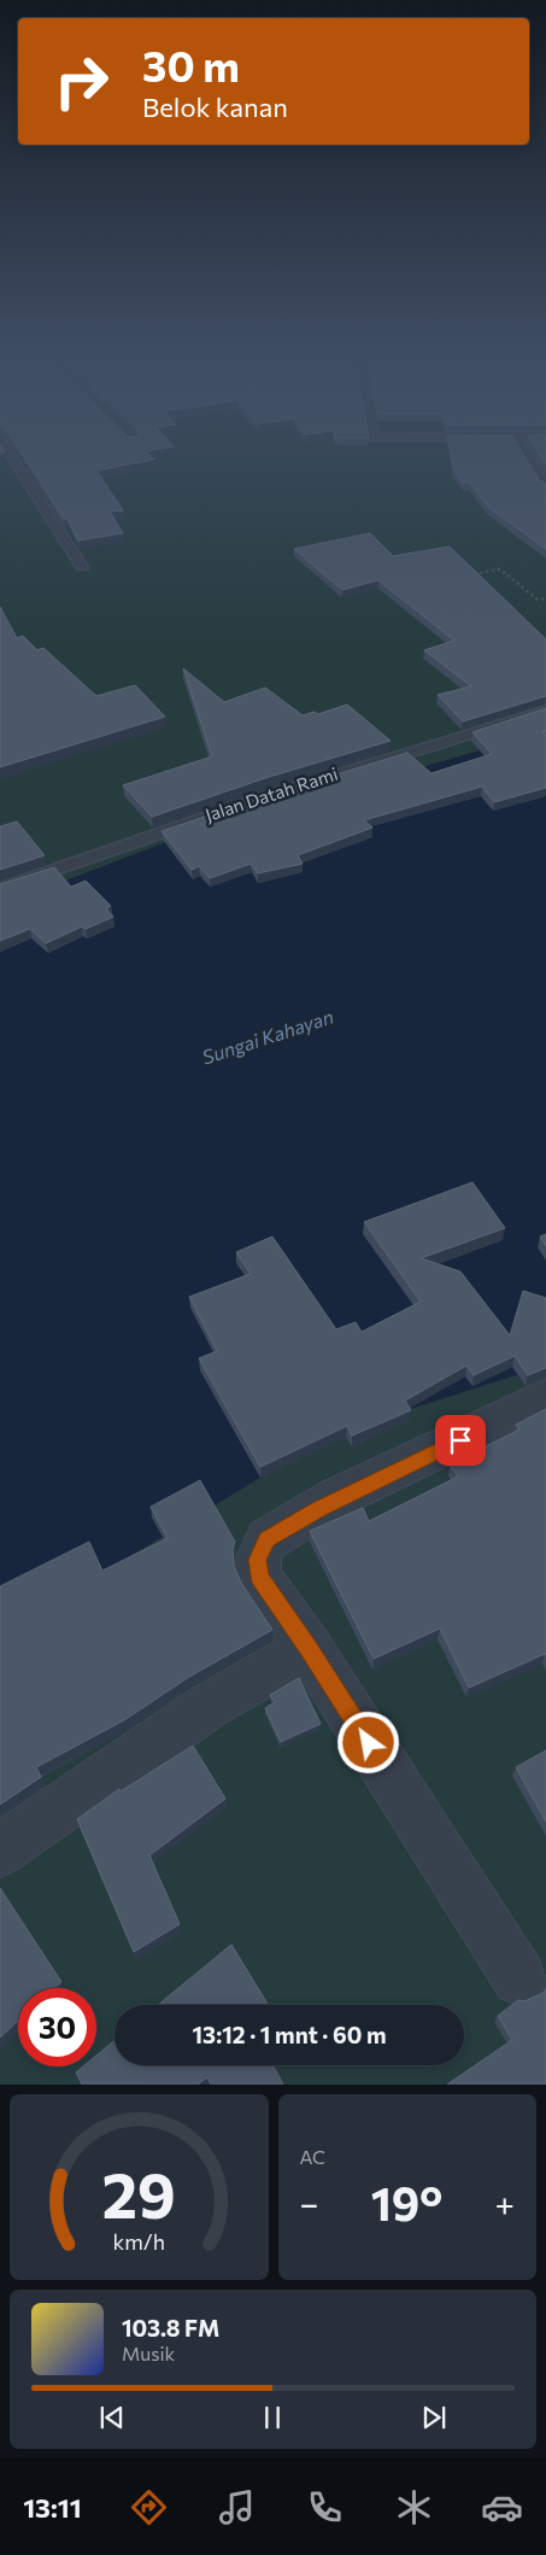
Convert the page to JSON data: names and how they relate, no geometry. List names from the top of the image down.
{
  "streets": {
    "lane": ["Jalan Datah Rami"]
  },
  "water": ["Sungai Kahayan"],
  "page": {
    "turn": ["30 m", "Belok kanan"],
    "limit": "30",
    "trip": "13:12 · 1 mnt · 60 m",
    "tile": "AC",
    "heat": ["−", "19°", "+"],
    "song": ["103.8 FM", "Musik"],
    "tabs": "13:11",
    "gauge": ["29", "km/h"]
  }
}
